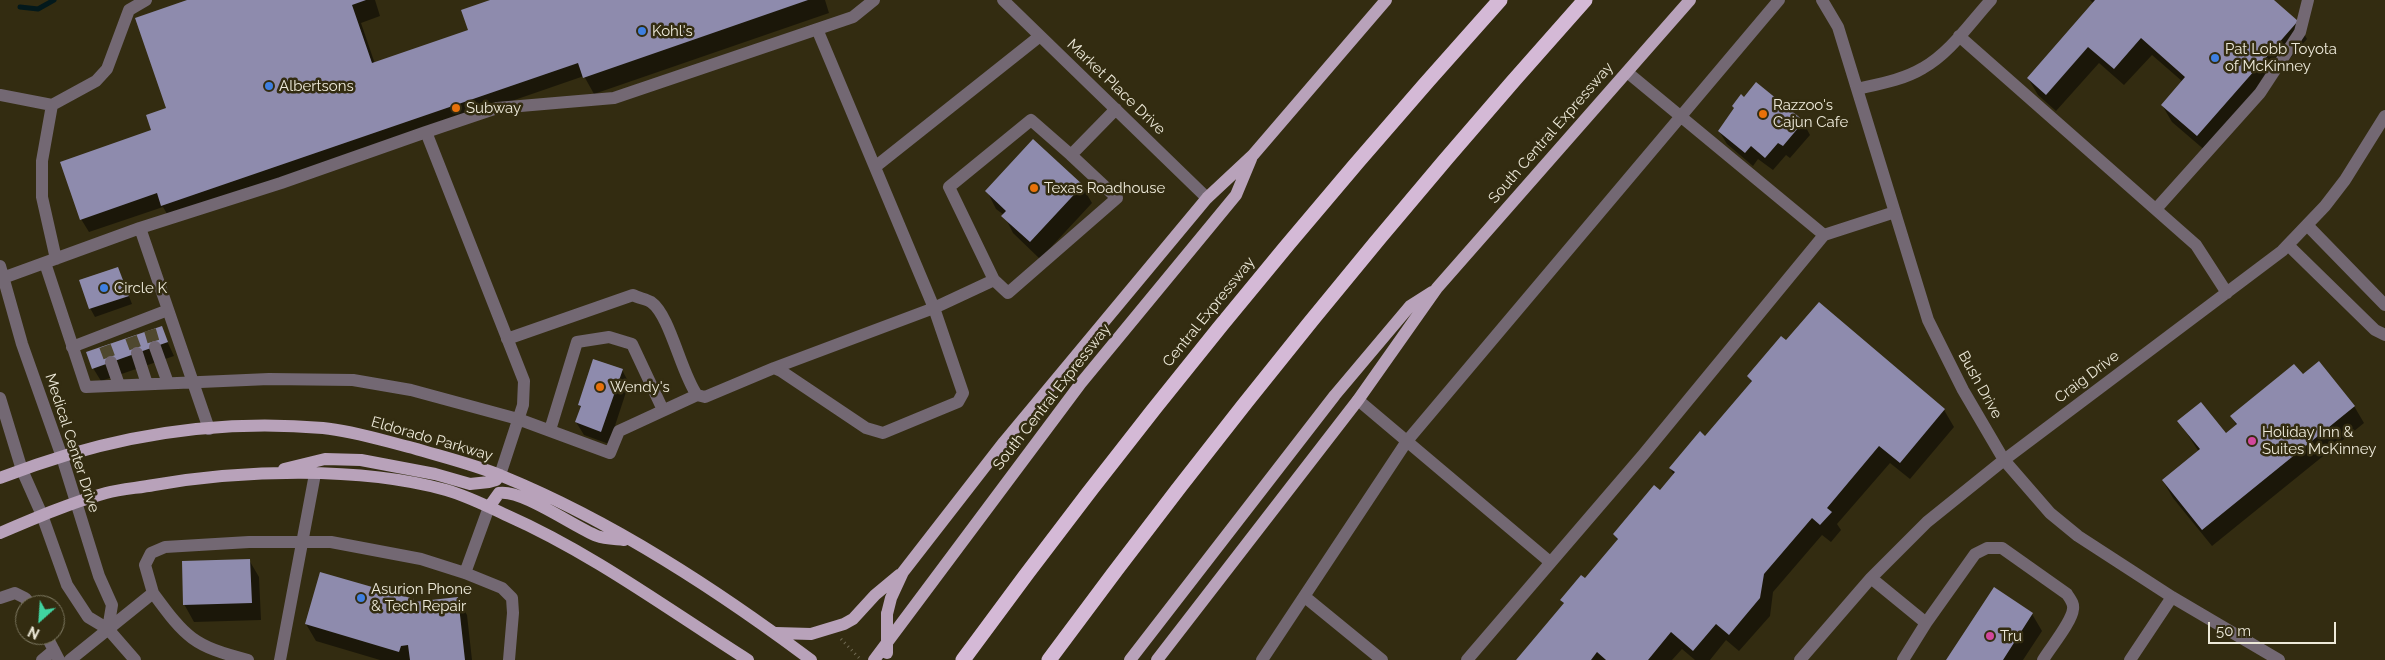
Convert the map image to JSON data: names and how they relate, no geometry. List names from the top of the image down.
{
  "streets": {
    "highway": ["Central Expressway"],
    "main road": ["South Central Expressway", "Eldorado Parkway"],
    "street": [
      "Market Place Drive",
      "Craig Drive",
      "Bush Drive",
      "Medical Center Drive"
    ]
  },
  "crossings": [
    ["Market Place Drive", "South Central Expressway"],
    ["Craig Drive", "Bush Drive"],
    ["Eldorado Parkway", "Medical Center Drive"]
  ],
  "places": [
    "Kohl's",
    "Pat Lobb Toyota of McKinney",
    "Albertsons",
    "Subway",
    "Razzoo's Cajun Cafe",
    "Texas Roadhouse",
    "Circle K",
    "Wendy's",
    "Holiday Inn & Suites McKinney",
    "Asurion Phone & Tech Repair",
    "Tru"
  ],
  "scale_bar": "50 m",
  "north": "bottom left"
}
